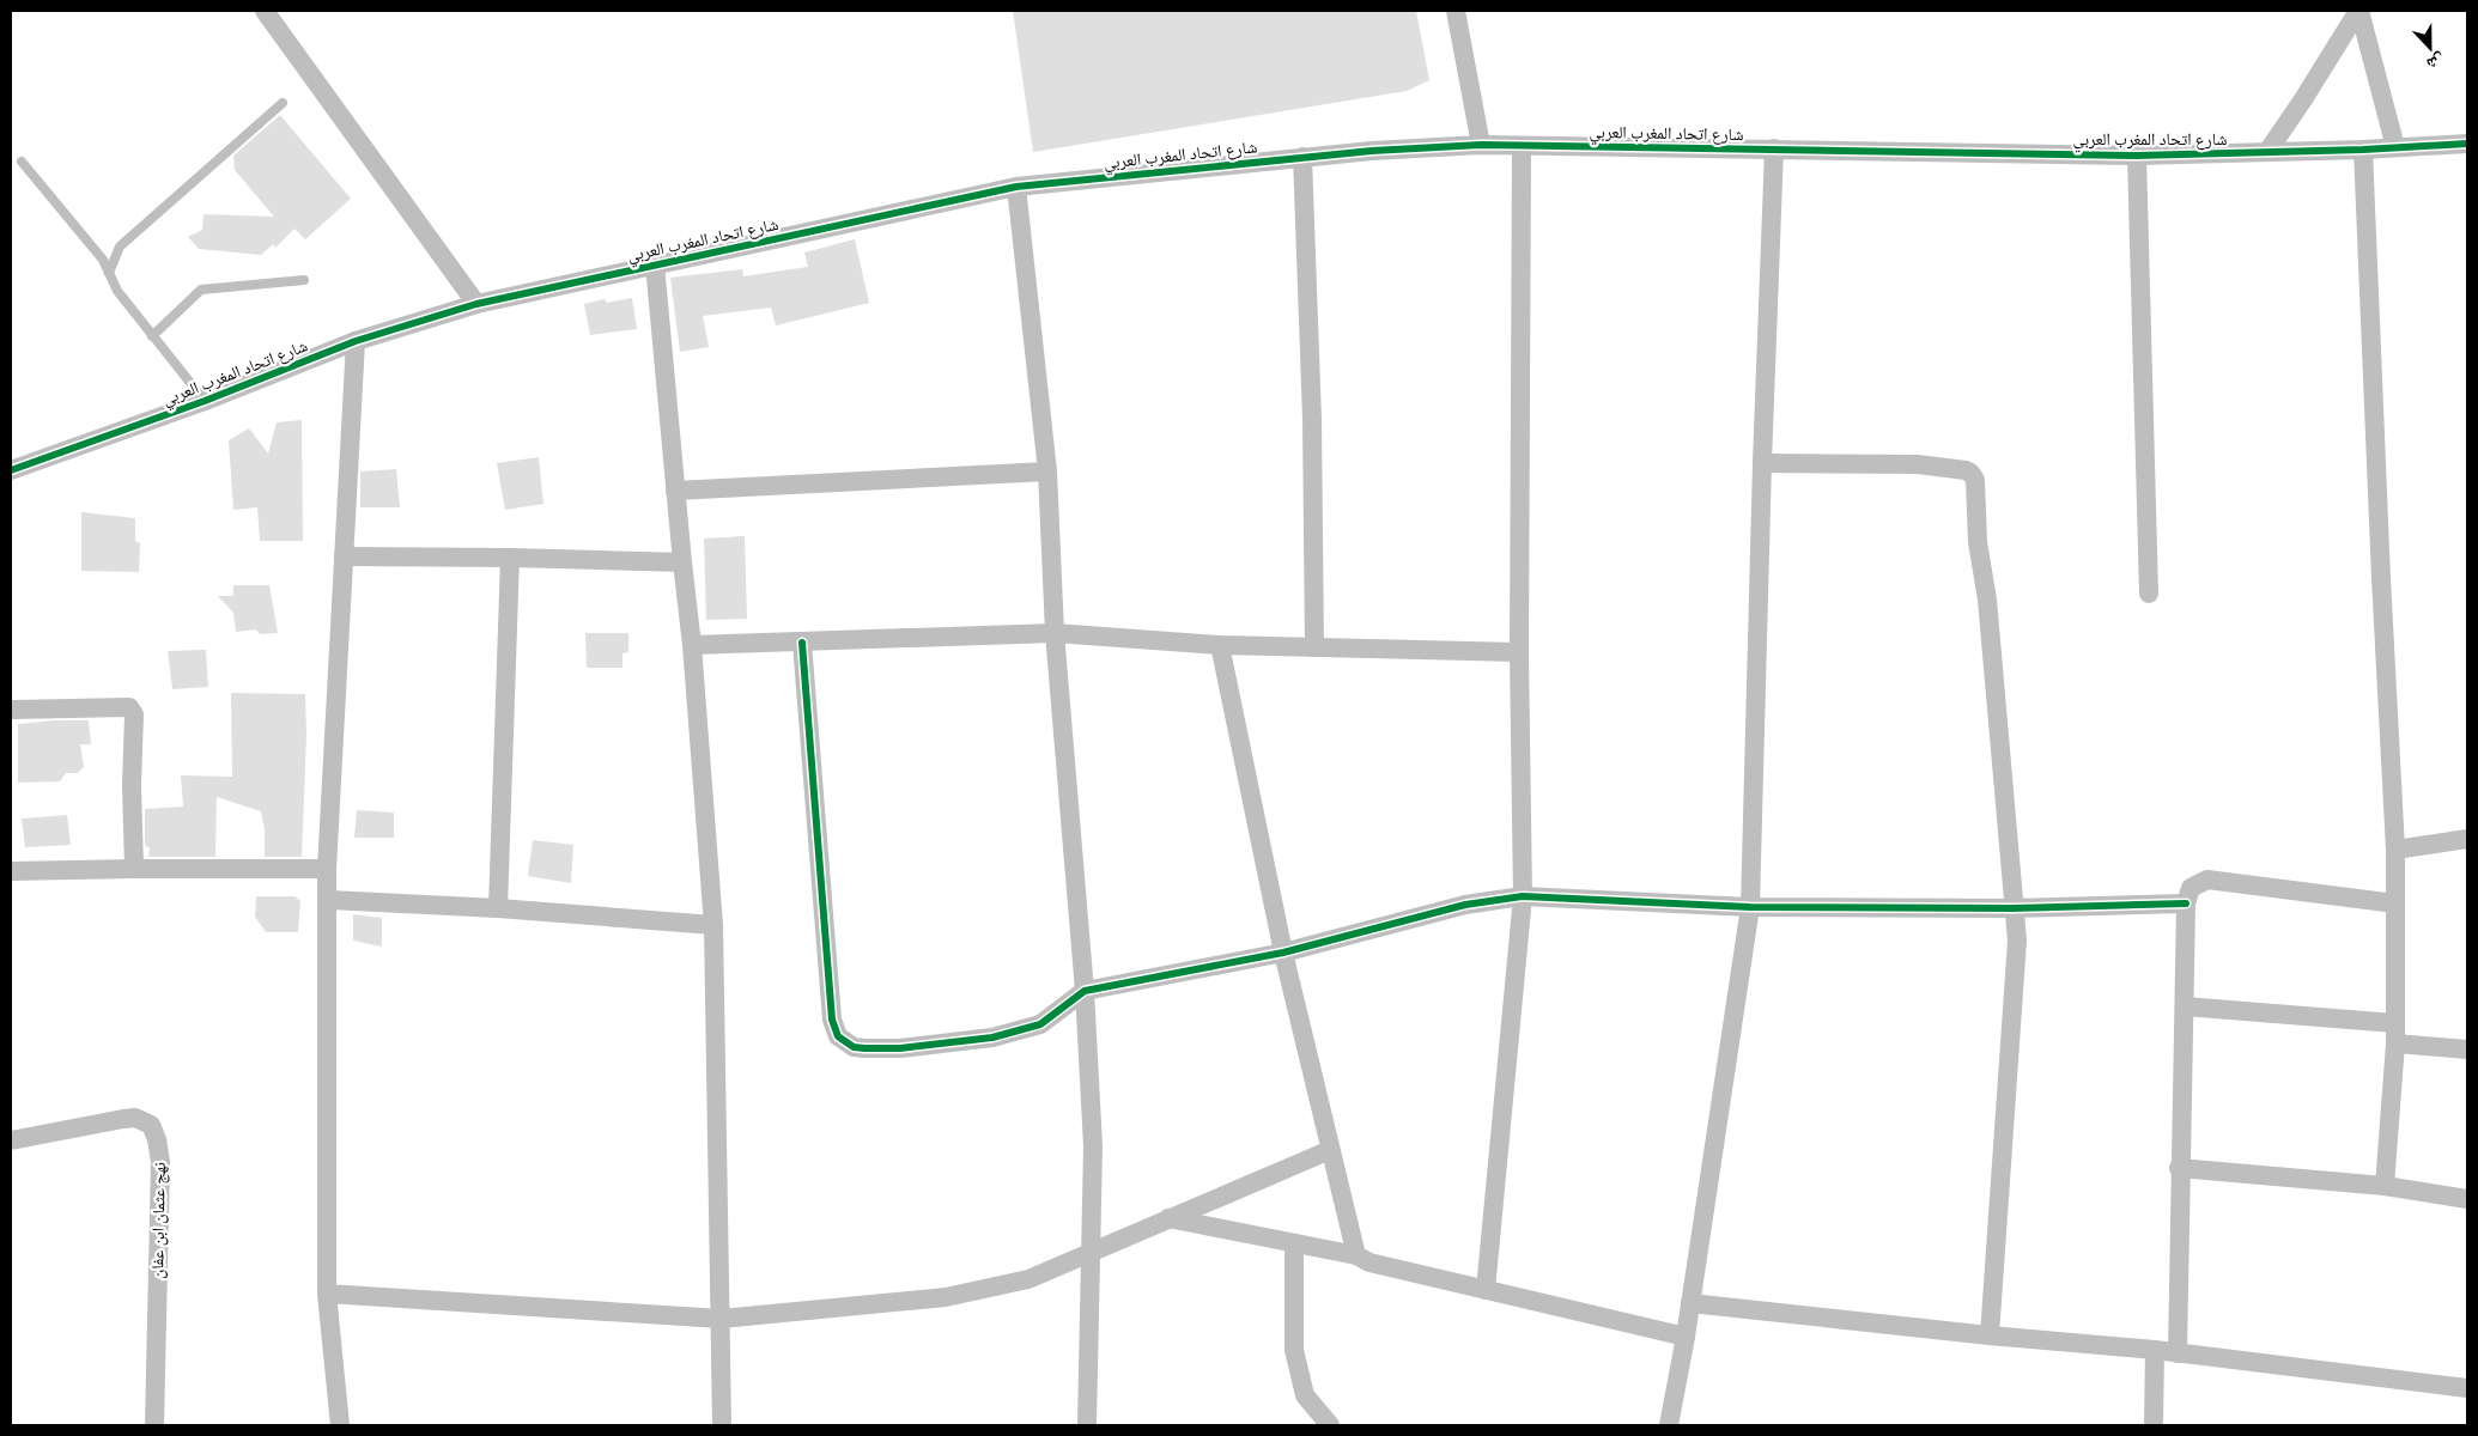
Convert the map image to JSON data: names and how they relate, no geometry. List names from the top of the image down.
{
  "streets": {
    "street": ["شارع اتحاد المغرب العربي", "نهج عثمان ابن عفان"]
  },
  "north": "bottom"
}
